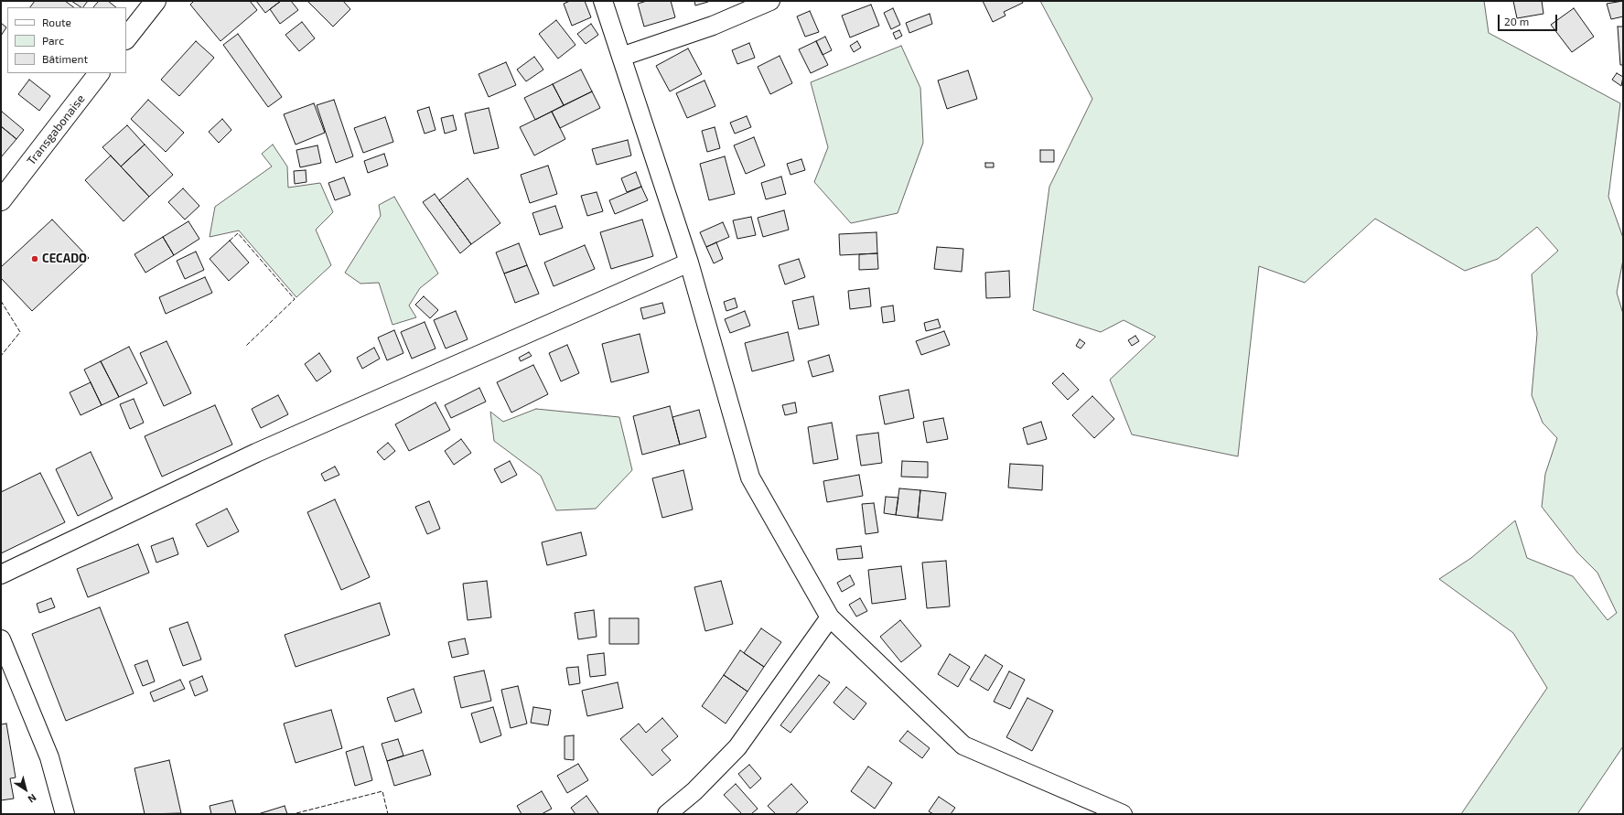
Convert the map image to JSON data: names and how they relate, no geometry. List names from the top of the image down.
{
  "streets": {
    "highway": ["Transgabonaise"]
  },
  "places": ["CECADO"],
  "legend": ["Route", "Parc", "Bâtiment"],
  "scale_bar": "20 m",
  "north": "bottom right"
}
